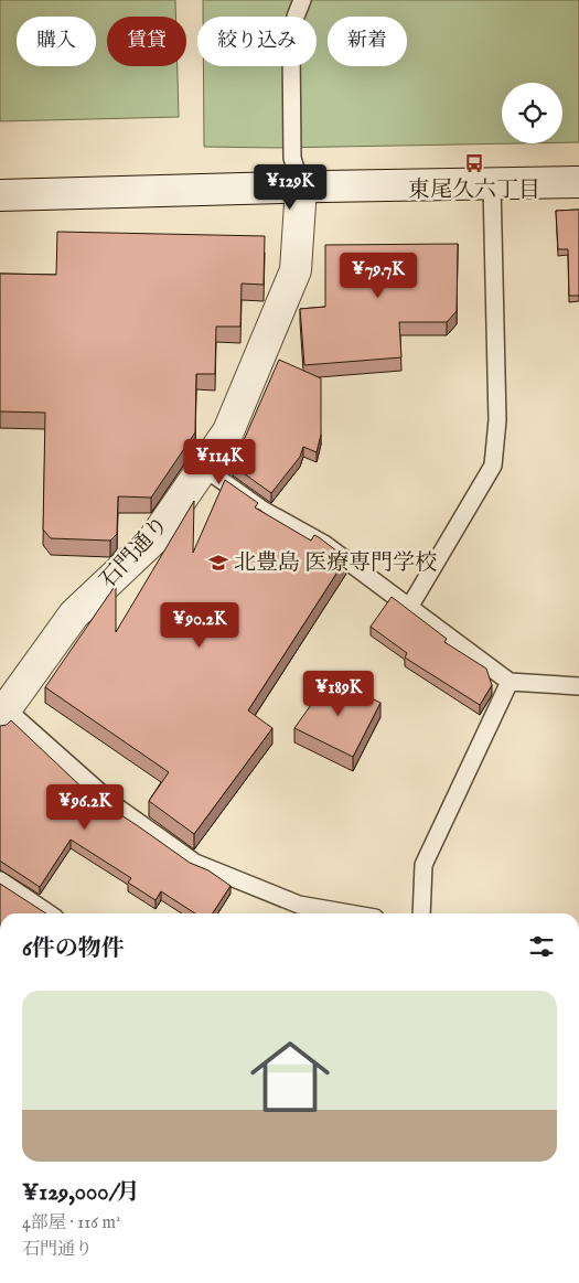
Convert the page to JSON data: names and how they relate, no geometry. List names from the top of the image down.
{
  "streets": {
    "street": ["石門通り"]
  },
  "places": {
    "bus stop": ["東尾久六丁目"],
    "school or university": ["北豊島 医療専門学校"]
  },
  "page": {
    "chip": [
      "購入",
      "賃貸",
      "絞り込み",
      "新着"
    ],
    "price": [
      "¥129K",
      "¥79.7K",
      "¥114K",
      "¥90.2K",
      "¥189K",
      "¥96.2K"
    ],
    "heading": "6件の物件",
    "list": [
      {
        "name": "¥129,000/月",
        "note": "4部屋 · 116 m² · 石門通り"
      }
    ]
  }
}
